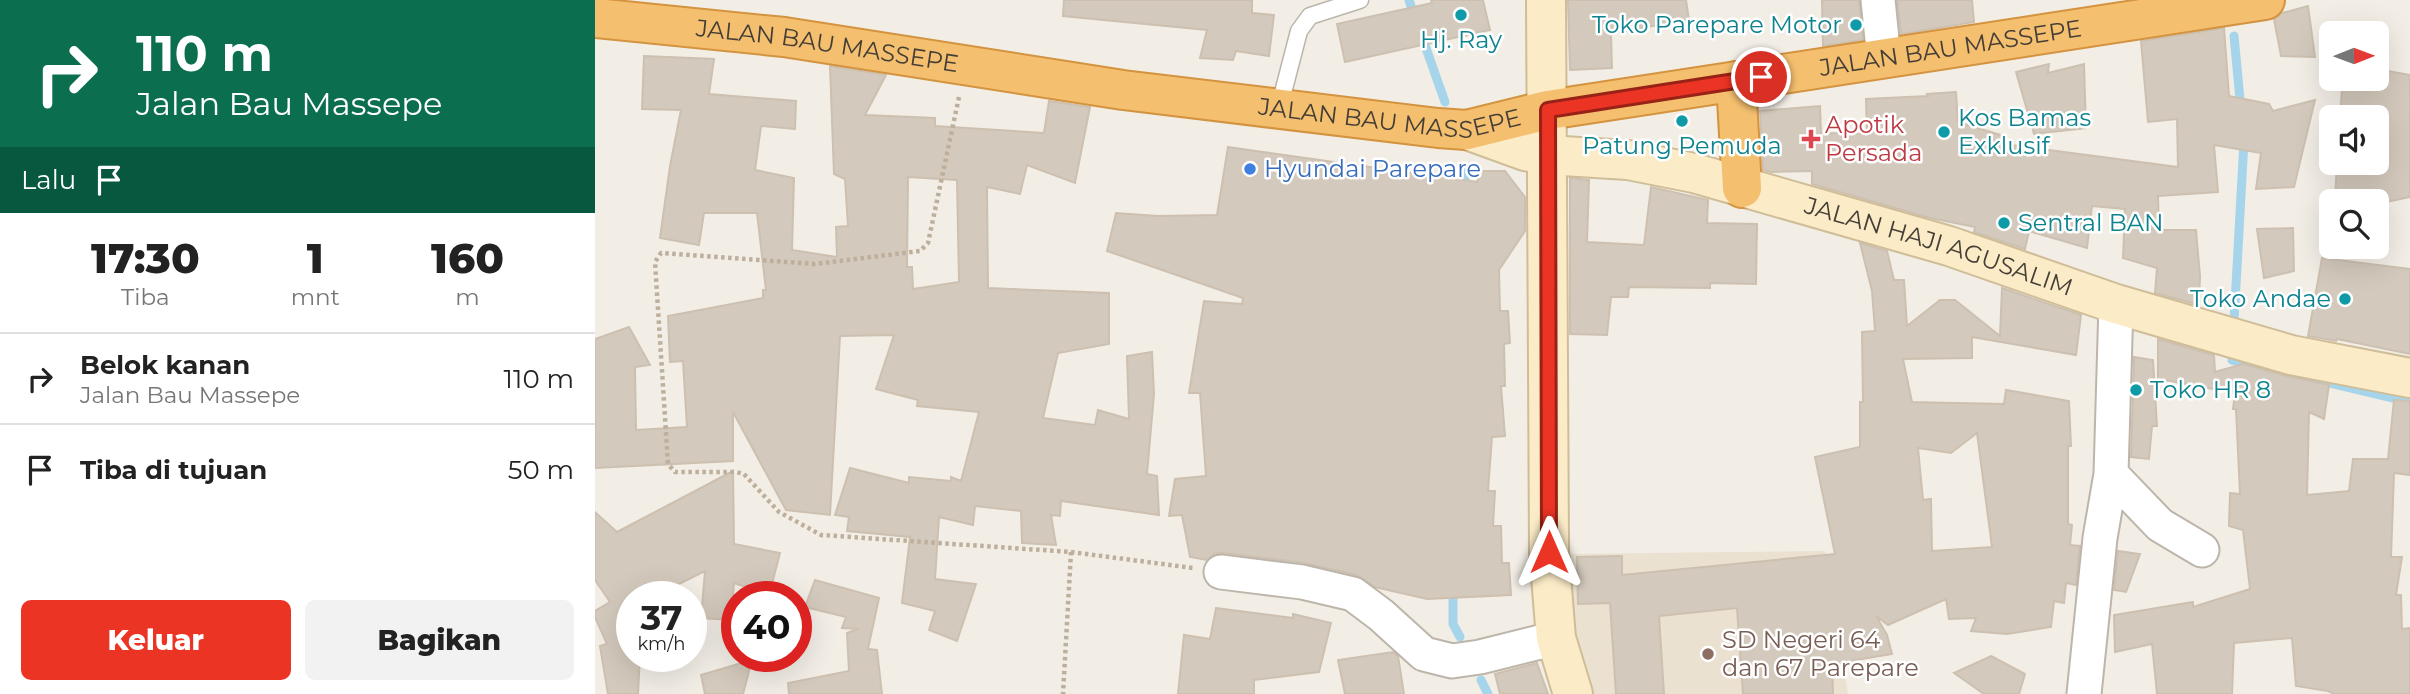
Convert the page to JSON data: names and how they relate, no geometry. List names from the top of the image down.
{
  "streets": {
    "highway": ["JALAN BAU MASSEPE"],
    "street": ["JALAN HAJI AGUSALIM"]
  },
  "crossings": [
    ["JALAN BAU MASSEPE", "JALAN HAJI AGUSALIM"]
  ],
  "places": {
    "other": [
      "Hj. Ray",
      "Toko Parepare Motor",
      "Patung Pemuda",
      "Kos Bamas Exklusif",
      "Hyundai Parepare",
      "Sentral BAN",
      "Toko Andae",
      "Toko HR 8",
      "SD Negeri 64 dan 67 Parepare"
    ],
    "health": ["Apotik Persada"]
  },
  "north": "right",
  "page": {
    "turn": ["110 m", "Jalan Bau Massepe"],
    "then": "Lalu",
    "eta": [
      "17:30",
      "Tiba",
      "1",
      "mnt",
      "160",
      "m"
    ],
    "list": [
      {
        "name": "Belok kanan",
        "note": "Jalan Bau Massepe",
        "value": "110 m"
      },
      {
        "name": "Tiba di tujuan",
        "value": "50 m"
      }
    ],
    "speed": "37 km/h",
    "limit": "40",
    "buttons": ["Keluar", "Bagikan"]
  }
}
